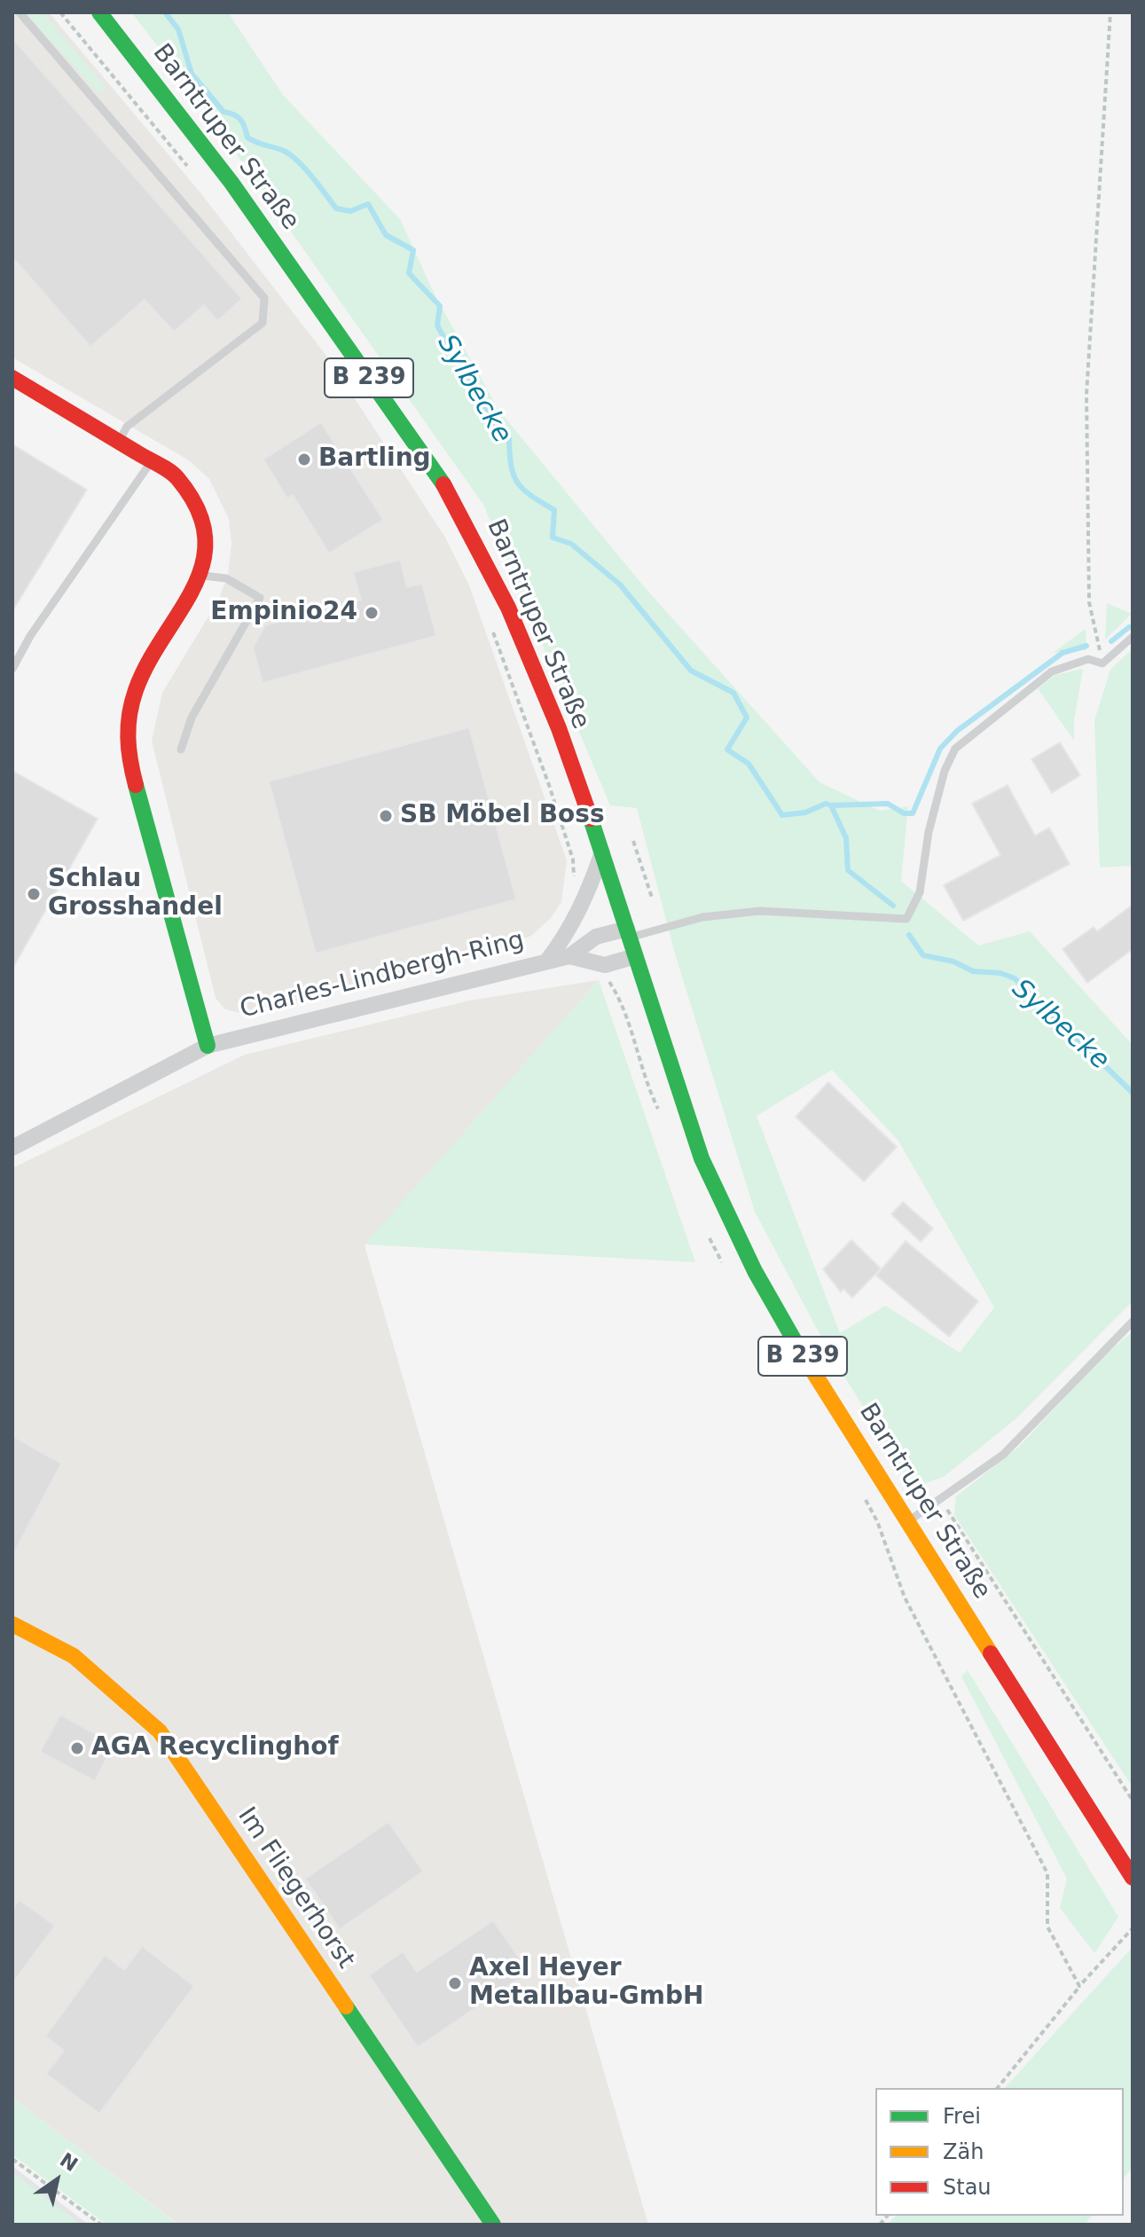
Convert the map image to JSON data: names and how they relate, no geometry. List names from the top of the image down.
{
  "streets": {
    "main road": ["Barntruper Straße", "B 239", "Im Fliegerhorst"],
    "street": ["Charles-Lindbergh-Ring"]
  },
  "crossings": [
    ["Barntruper Straße", "Charles-Lindbergh-Ring"]
  ],
  "water": ["Sylbecke"],
  "places": [
    "Bartling",
    "Empinio24",
    "SB Möbel Boss",
    "Schlau Grosshandel",
    "AGA Recyclinghof",
    "Axel Heyer Metallbau-GmbH"
  ],
  "legend": ["Frei", "Zäh", "Stau"],
  "north": "top right"
}
